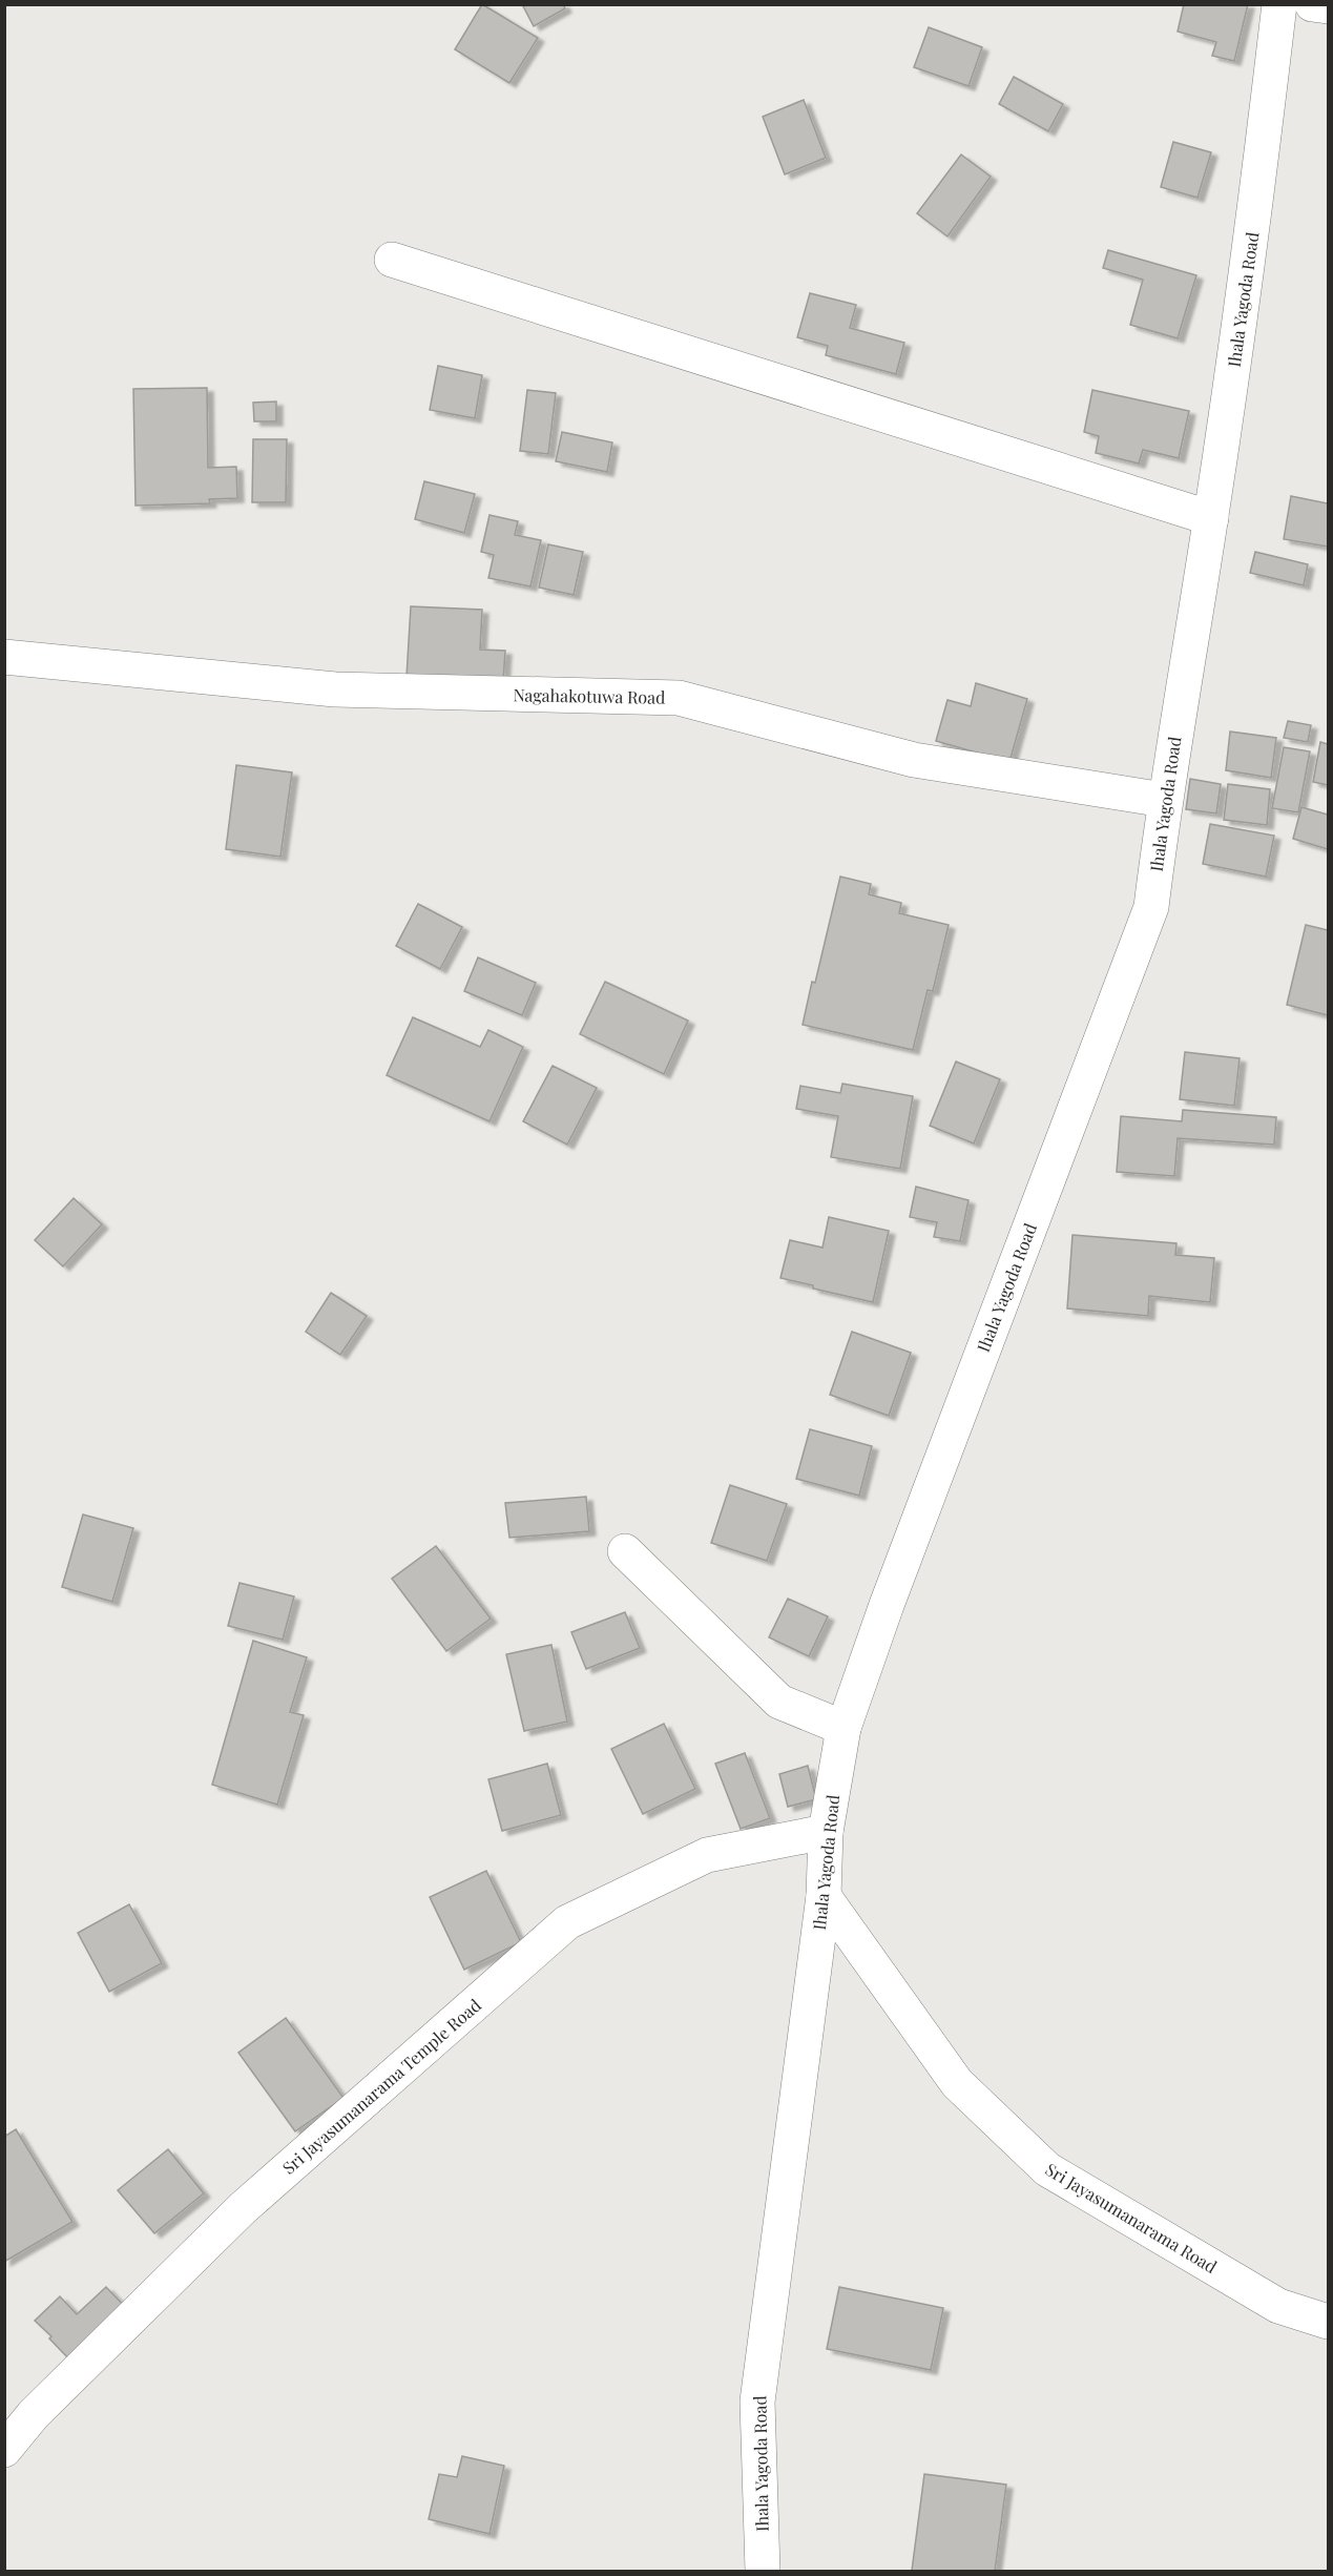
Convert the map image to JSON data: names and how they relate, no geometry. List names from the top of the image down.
{
  "streets": {
    "street": [
      "Ihala Yagoda Road",
      "Nagahakotuwa Road",
      "Sri Jayasumanarama Temple Road",
      "Sri Jayasumanarama Road"
    ]
  },
  "crossings": [
    ["Ihala Yagoda Road", "Nagahakotuwa Road"],
    ["Ihala Yagoda Road", "Sri Jayasumanarama Temple Road"],
    ["Ihala Yagoda Road", "Sri Jayasumanarama Road"]
  ]
}
